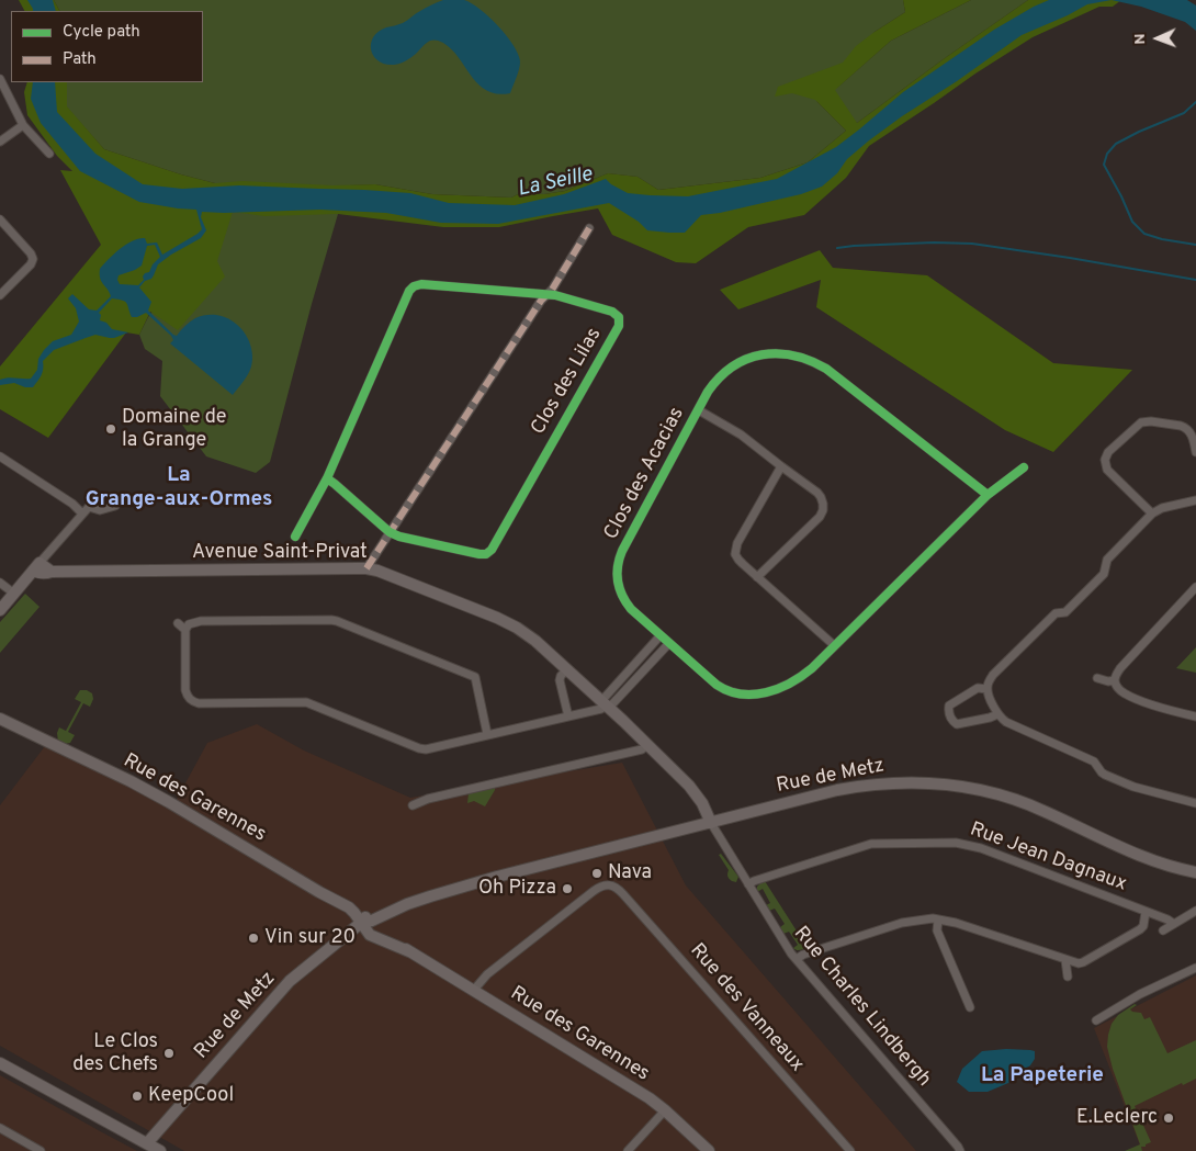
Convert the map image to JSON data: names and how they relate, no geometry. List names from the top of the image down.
{
  "streets": {
    "street": [
      "Clos des Lilas",
      "Clos des Acacias",
      "Avenue Saint-Privat",
      "Rue de Metz",
      "Rue des Garennes",
      "Rue Jean Dagnaux",
      "Rue Charles Lindbergh",
      "Rue des Vanneaux"
    ]
  },
  "crossings": [
    ["Avenue Saint-Privat", "Rue de Metz"],
    ["Avenue Saint-Privat", "Rue Charles Lindbergh"],
    ["Rue de Metz", "Rue des Garennes"],
    ["Rue de Metz", "Rue Charles Lindbergh"],
    ["Rue des Garennes", "Rue des Vanneaux"],
    ["Rue Jean Dagnaux", "Rue Charles Lindbergh"]
  ],
  "districts": ["La Grange-aux-Ormes", "La Papeterie"],
  "water": ["La Seille"],
  "places": [
    "Domaine de la Grange",
    "Nava",
    "Oh Pizza",
    "Vin sur 20",
    "Le Clos des Chefs",
    "KeepCool",
    "E.Leclerc"
  ],
  "legend": ["Cycle path", "Path"],
  "north": "left"
}
